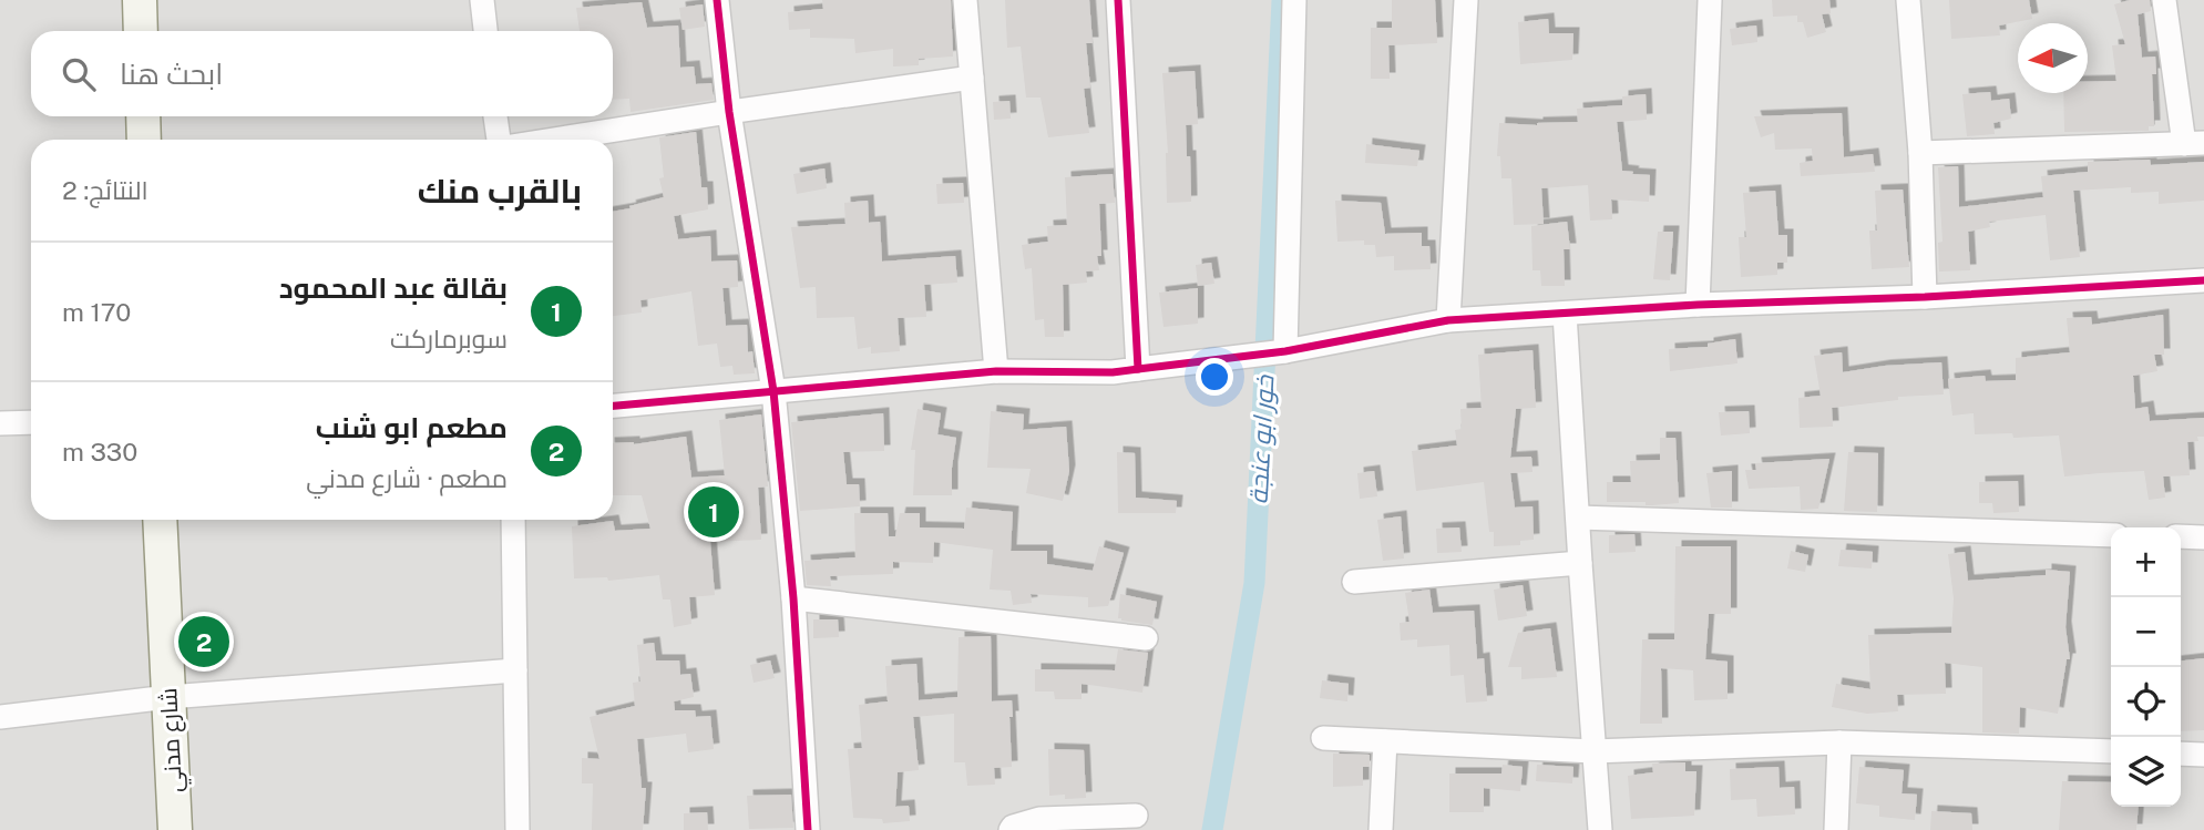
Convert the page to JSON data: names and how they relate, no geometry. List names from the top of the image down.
{
  "streets": {
    "street": ["شارع مدني"]
  },
  "water": ["خور ابو عنجة"],
  "north": "left",
  "page": {
    "search": "ابحث هنا",
    "heading": ["بالقرب منك", "النتائج: 2"],
    "list": [
      {
        "mark": "1",
        "name": "بقالة عبد المحمود",
        "note": "سوبرماركت",
        "value": "170 m"
      },
      {
        "mark": "2",
        "name": "مطعم ابو شنب",
        "note": "مطعم · شارع مدني",
        "value": "330 m"
      }
    ],
    "pins": ["1", "2"],
    "map_buttons": ["+", "−"]
  }
}
